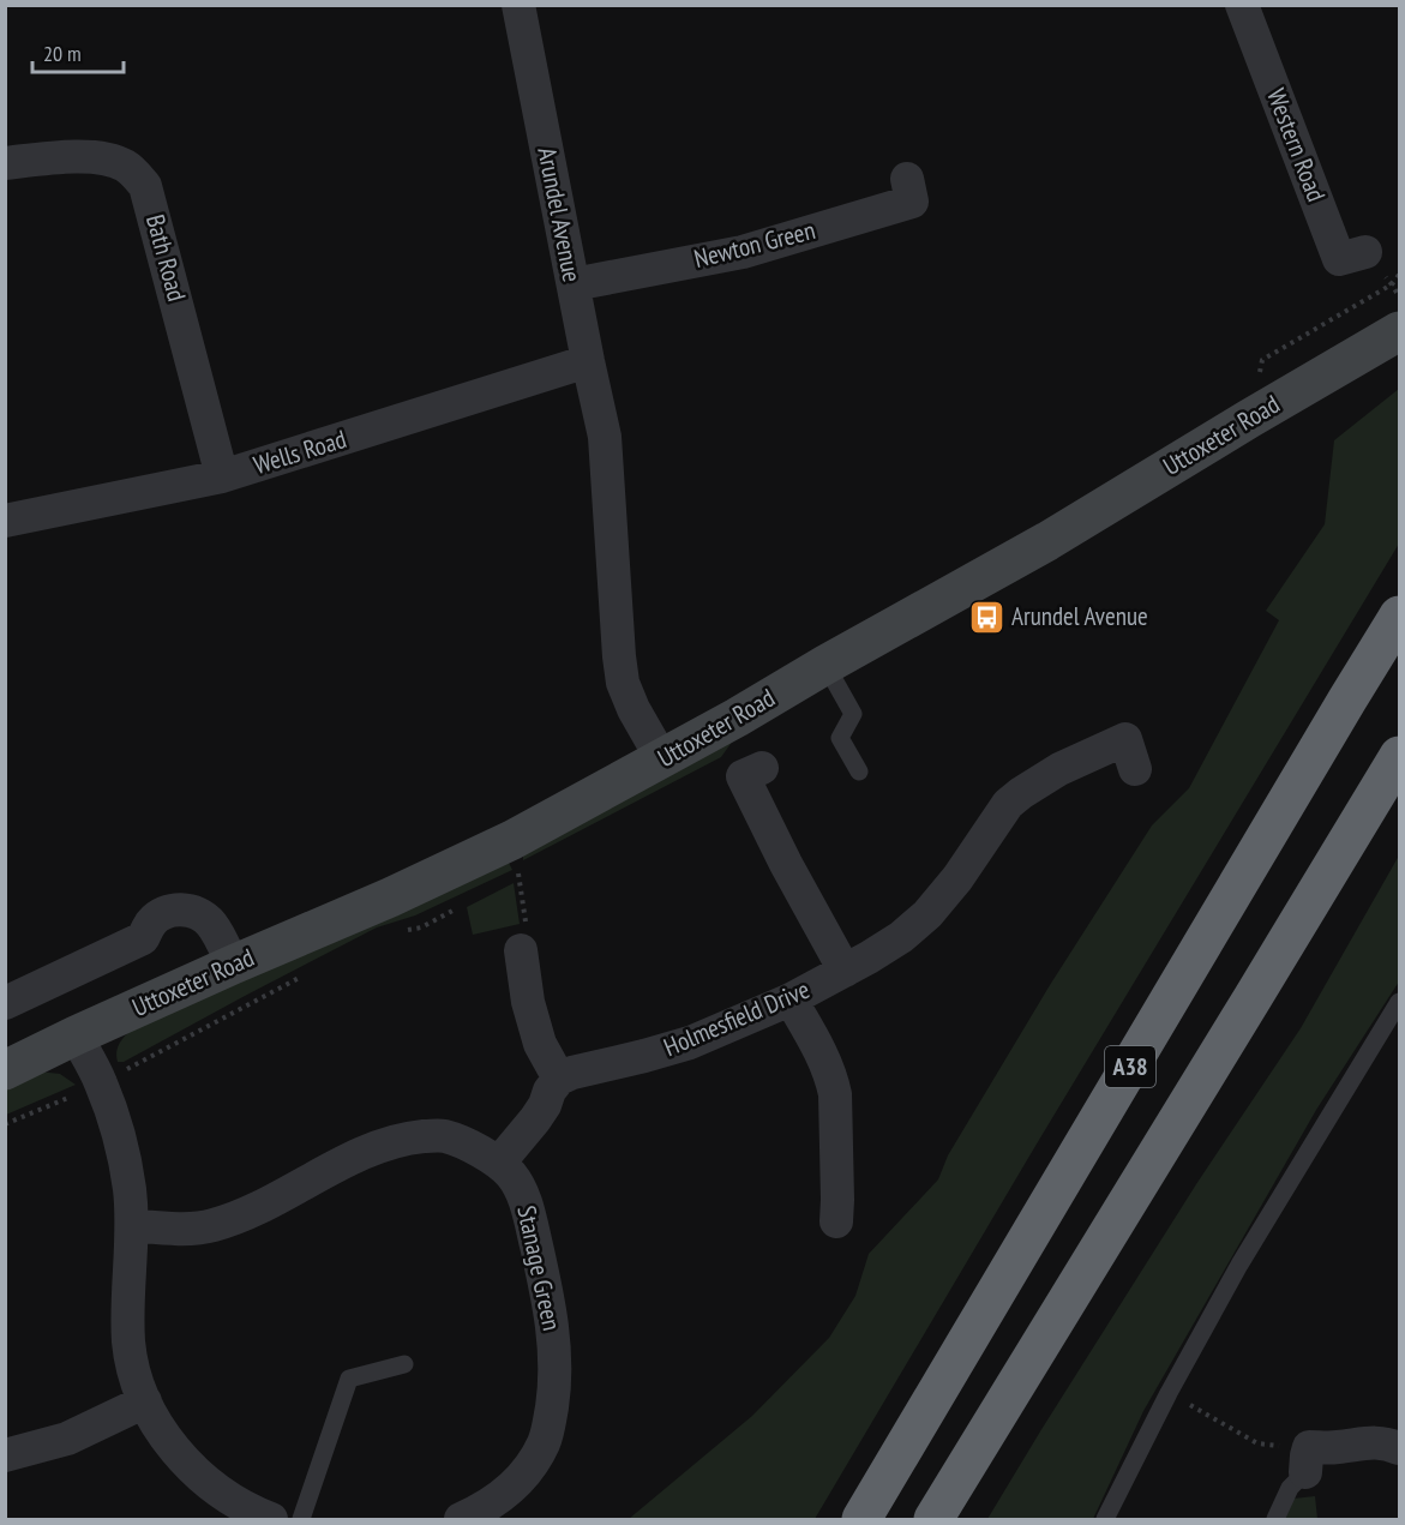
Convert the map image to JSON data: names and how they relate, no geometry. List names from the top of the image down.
{
  "streets": {
    "highway": ["A38"],
    "main road": ["Uttoxeter Road"],
    "street": [
      "Western Road",
      "Arundel Avenue",
      "Newton Green",
      "Bath Road",
      "Wells Road",
      "Holmesfield Drive",
      "Stanage Green"
    ]
  },
  "crossings": [
    ["Arundel Avenue", "Newton Green"],
    ["Arundel Avenue", "Uttoxeter Road"],
    ["Arundel Avenue", "Wells Road"],
    ["Bath Road", "Wells Road"]
  ],
  "places": {
    "bus stop": ["Arundel Avenue"]
  },
  "scale_bar": "20 m"
}
